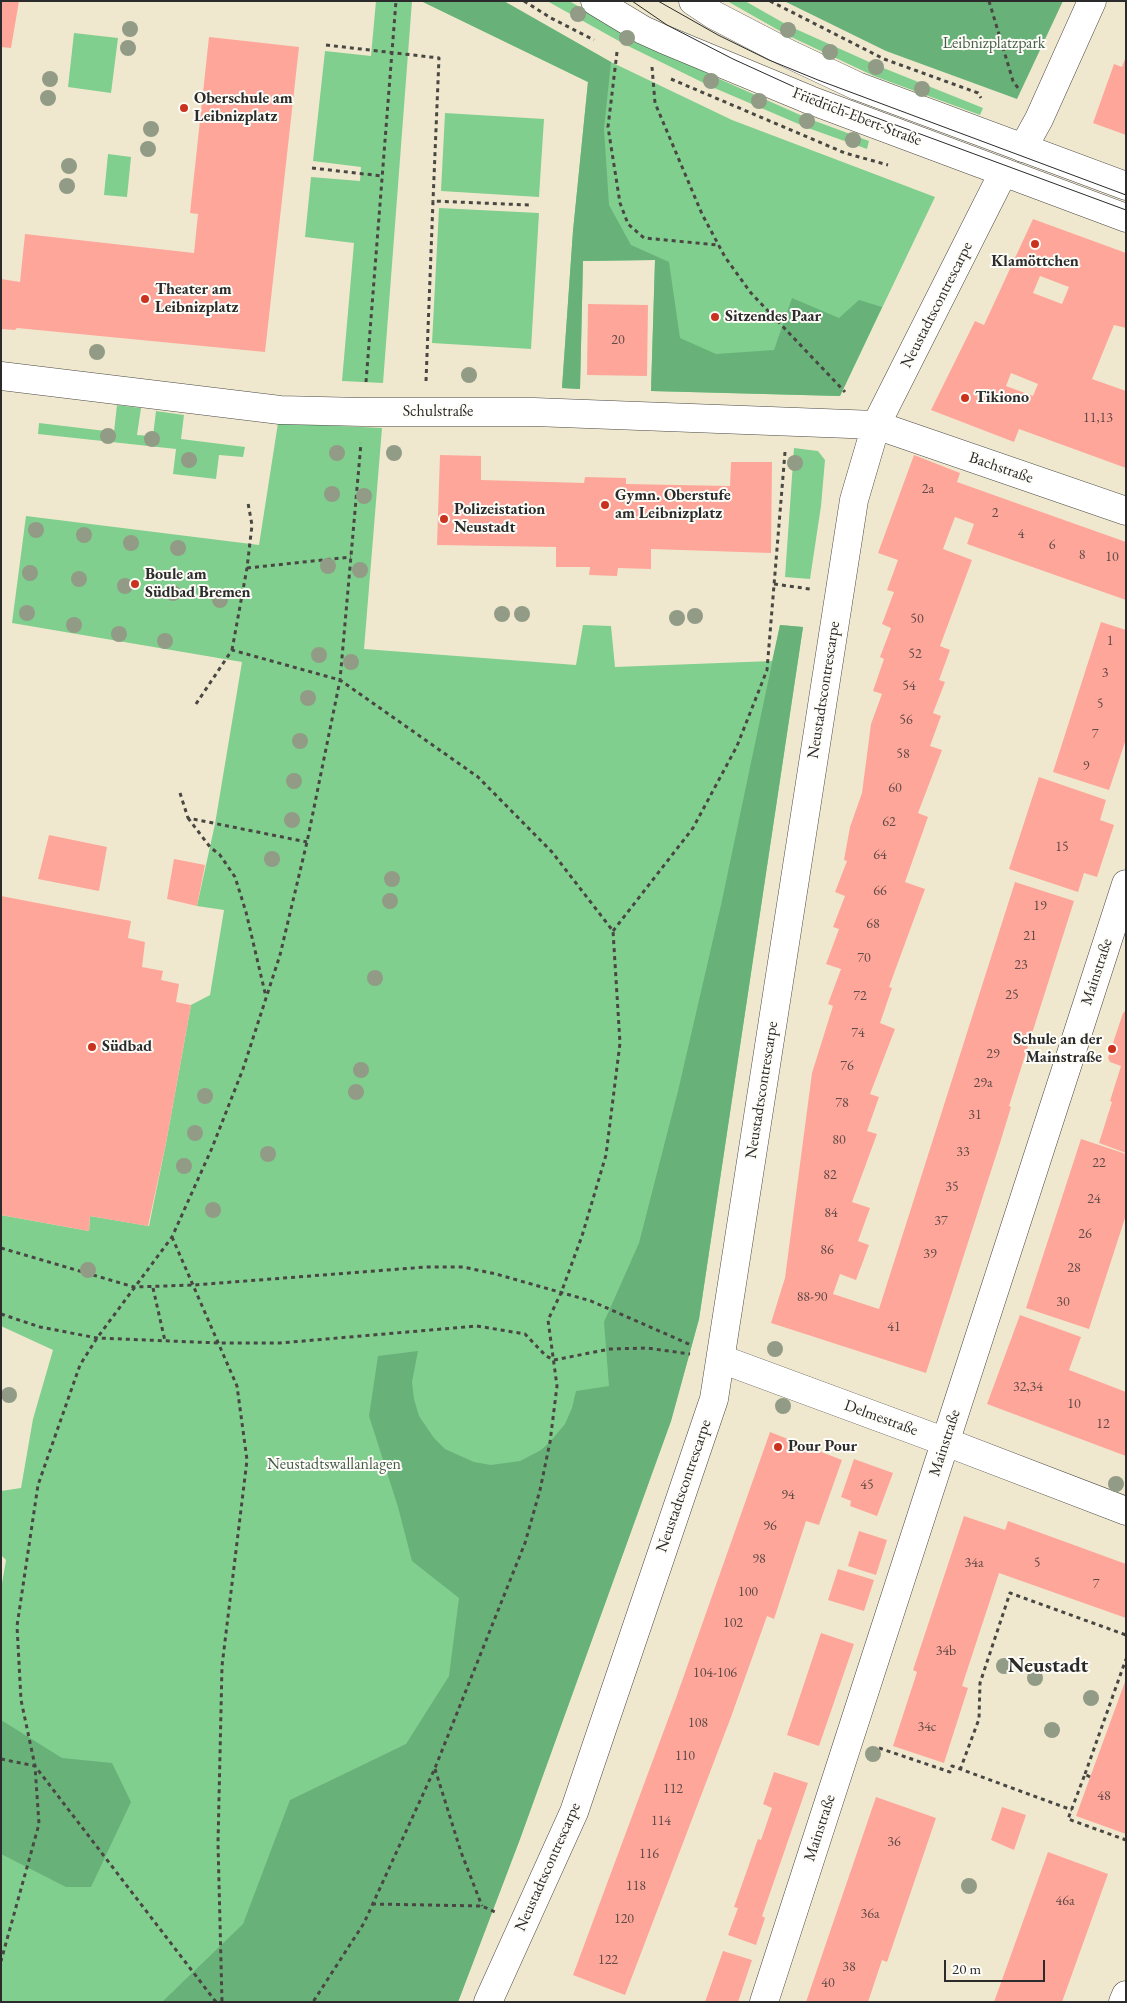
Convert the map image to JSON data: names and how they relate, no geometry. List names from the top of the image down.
{
  "streets": {
    "street": [
      "Friedrich-Ebert-Straße",
      "Neustadtscontrescarpe",
      "Schulstraße",
      "Bachstraße",
      "Mainstraße",
      "Delmestraße"
    ]
  },
  "crossings": [
    ["Friedrich-Ebert-Straße", "Neustadtscontrescarpe"],
    ["Neustadtscontrescarpe", "Schulstraße"],
    ["Neustadtscontrescarpe", "Bachstraße"],
    ["Neustadtscontrescarpe", "Delmestraße"],
    ["Schulstraße", "Bachstraße"],
    ["Mainstraße", "Delmestraße"]
  ],
  "districts": ["Neustadt"],
  "parks": ["Leibnizplatzpark", "Neustadtswallanlagen"],
  "places": [
    "Oberschule am Leibnizplatz",
    "Klamöttchen",
    "Theater am Leibnizplatz",
    "Sitzendes Paar",
    "Tikiono",
    "Gymn. Oberstufe am Leibnizplatz",
    "Polizeistation Neustadt",
    "Boule am Südbad Bremen",
    "Südbad",
    "Schule an der Mainstraße",
    "Pour Pour"
  ],
  "house_numbers": [
    "20",
    "11,13",
    "2a",
    "2",
    "4",
    "6",
    "8",
    "10",
    "50",
    "1",
    "52",
    "3",
    "54",
    "5",
    "56",
    "7",
    "58",
    "9",
    "60",
    "62",
    "15",
    "64",
    "66",
    "19",
    "68",
    "21",
    "70",
    "23",
    "25",
    "72",
    "74",
    "29",
    "76",
    "29a",
    "78",
    "31",
    "80",
    "33",
    "22",
    "82",
    "35",
    "24",
    "84",
    "37",
    "26",
    "86",
    "39",
    "28",
    "88-90",
    "30",
    "41",
    "32,34",
    "10",
    "12",
    "45",
    "94",
    "96",
    "98",
    "34a",
    "5",
    "7",
    "100",
    "102",
    "34b",
    "104-106",
    "108",
    "34c",
    "110",
    "112",
    "48",
    "114",
    "36",
    "116",
    "118",
    "46a",
    "36a",
    "120",
    "122",
    "38",
    "40"
  ],
  "scale_bar": "20 m"
}
